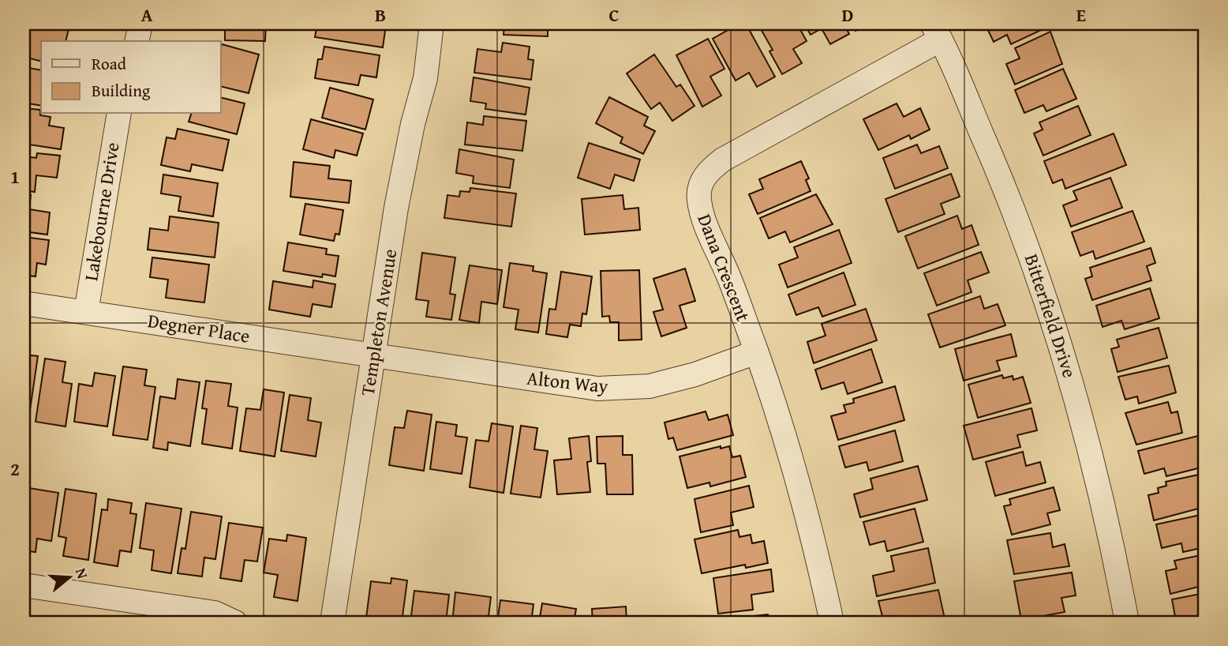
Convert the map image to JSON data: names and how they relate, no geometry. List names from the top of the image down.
{
  "streets": {
    "street": [
      "Lakebourne Drive",
      "Dana Crescent",
      "Bitterfield Drive",
      "Templeton Avenue",
      "Degner Place",
      "Alton Way"
    ]
  },
  "crossings": [
    ["Lakebourne Drive", "Degner Place"],
    ["Dana Crescent", "Bitterfield Drive"],
    ["Dana Crescent", "Alton Way"],
    ["Templeton Avenue", "Degner Place"],
    ["Templeton Avenue", "Alton Way"],
    ["Degner Place", "Alton Way"]
  ],
  "legend": ["Road", "Building"],
  "north": "right",
  "grid": {
    "columns": [
      "A",
      "B",
      "C",
      "D",
      "E"
    ],
    "rows": ["1", "2"]
  }
}
